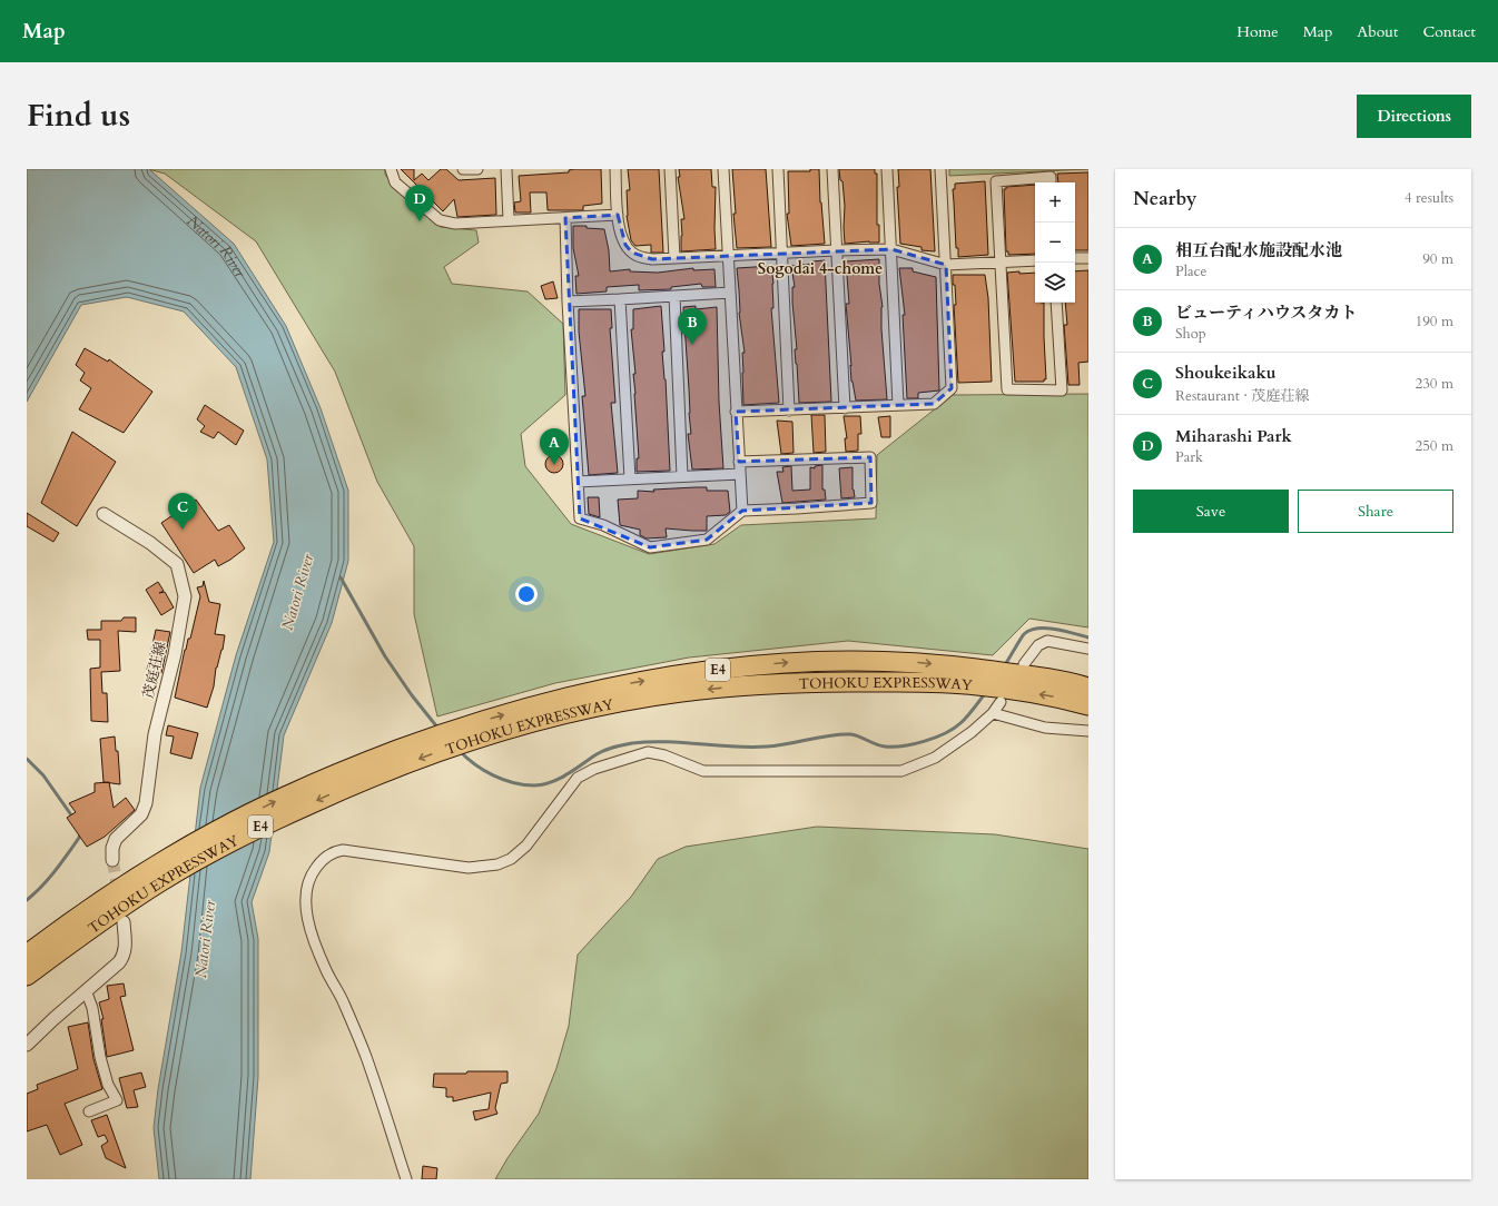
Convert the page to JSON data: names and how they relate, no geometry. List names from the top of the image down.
{
  "streets": {
    "highway": ["E4", "TOHOKU EXPRESSWAY"],
    "street": ["茂庭荘線"]
  },
  "districts": ["Sogodai 4-chome"],
  "water": ["Natori River"],
  "page": {
    "header": "Map",
    "nav": [
      "Home",
      "Map",
      "About",
      "Contact"
    ],
    "title": "Find us",
    "buttons": [
      "Directions",
      ["Save", "Share"]
    ],
    "heading": ["Nearby", "4 results"],
    "map_buttons": ["+", "−"],
    "pins": [
      "D",
      "B",
      "A",
      "C"
    ],
    "list": [
      {
        "mark": "A",
        "name": "相互台配水施設配水池",
        "note": "Place",
        "value": "90 m"
      },
      {
        "mark": "B",
        "name": "ビューティハウスタカト",
        "note": "Shop",
        "value": "190 m"
      },
      {
        "mark": "C",
        "name": "Shoukeikaku",
        "note": "Restaurant · 茂庭荘線",
        "value": "230 m"
      },
      {
        "mark": "D",
        "name": "Miharashi Park",
        "note": "Park",
        "value": "250 m"
      }
    ]
  }
}
